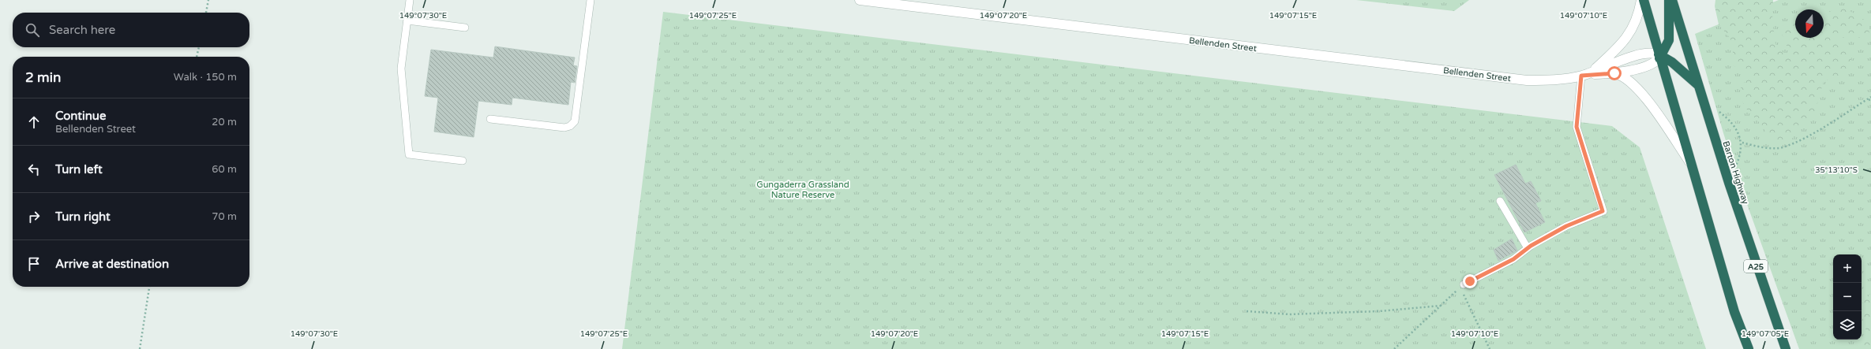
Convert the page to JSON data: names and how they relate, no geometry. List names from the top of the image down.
{
  "streets": {
    "highway": ["Barton Highway", "A25"],
    "street": ["Bellenden Street"]
  },
  "parks": ["Gungaderra Grassland Nature Reserve"],
  "north": "bottom",
  "page": {
    "search": "Search here",
    "heading": ["2 min", "Walk · 150 m"],
    "list": [
      ["Continue", "Bellenden Street", "20 m"],
      ["Turn left", "60 m"],
      ["Turn right", "70 m"],
      "Arrive at destination"
    ],
    "map_buttons": ["+", "−"]
  },
  "coordinates": [
    "149°07'30\"E",
    "149°07'25\"E",
    "149°07'20\"E",
    "149°07'15\"E",
    "149°07'10\"E",
    "35°13'10\"S",
    "149°07'05\"E"
  ]
}
